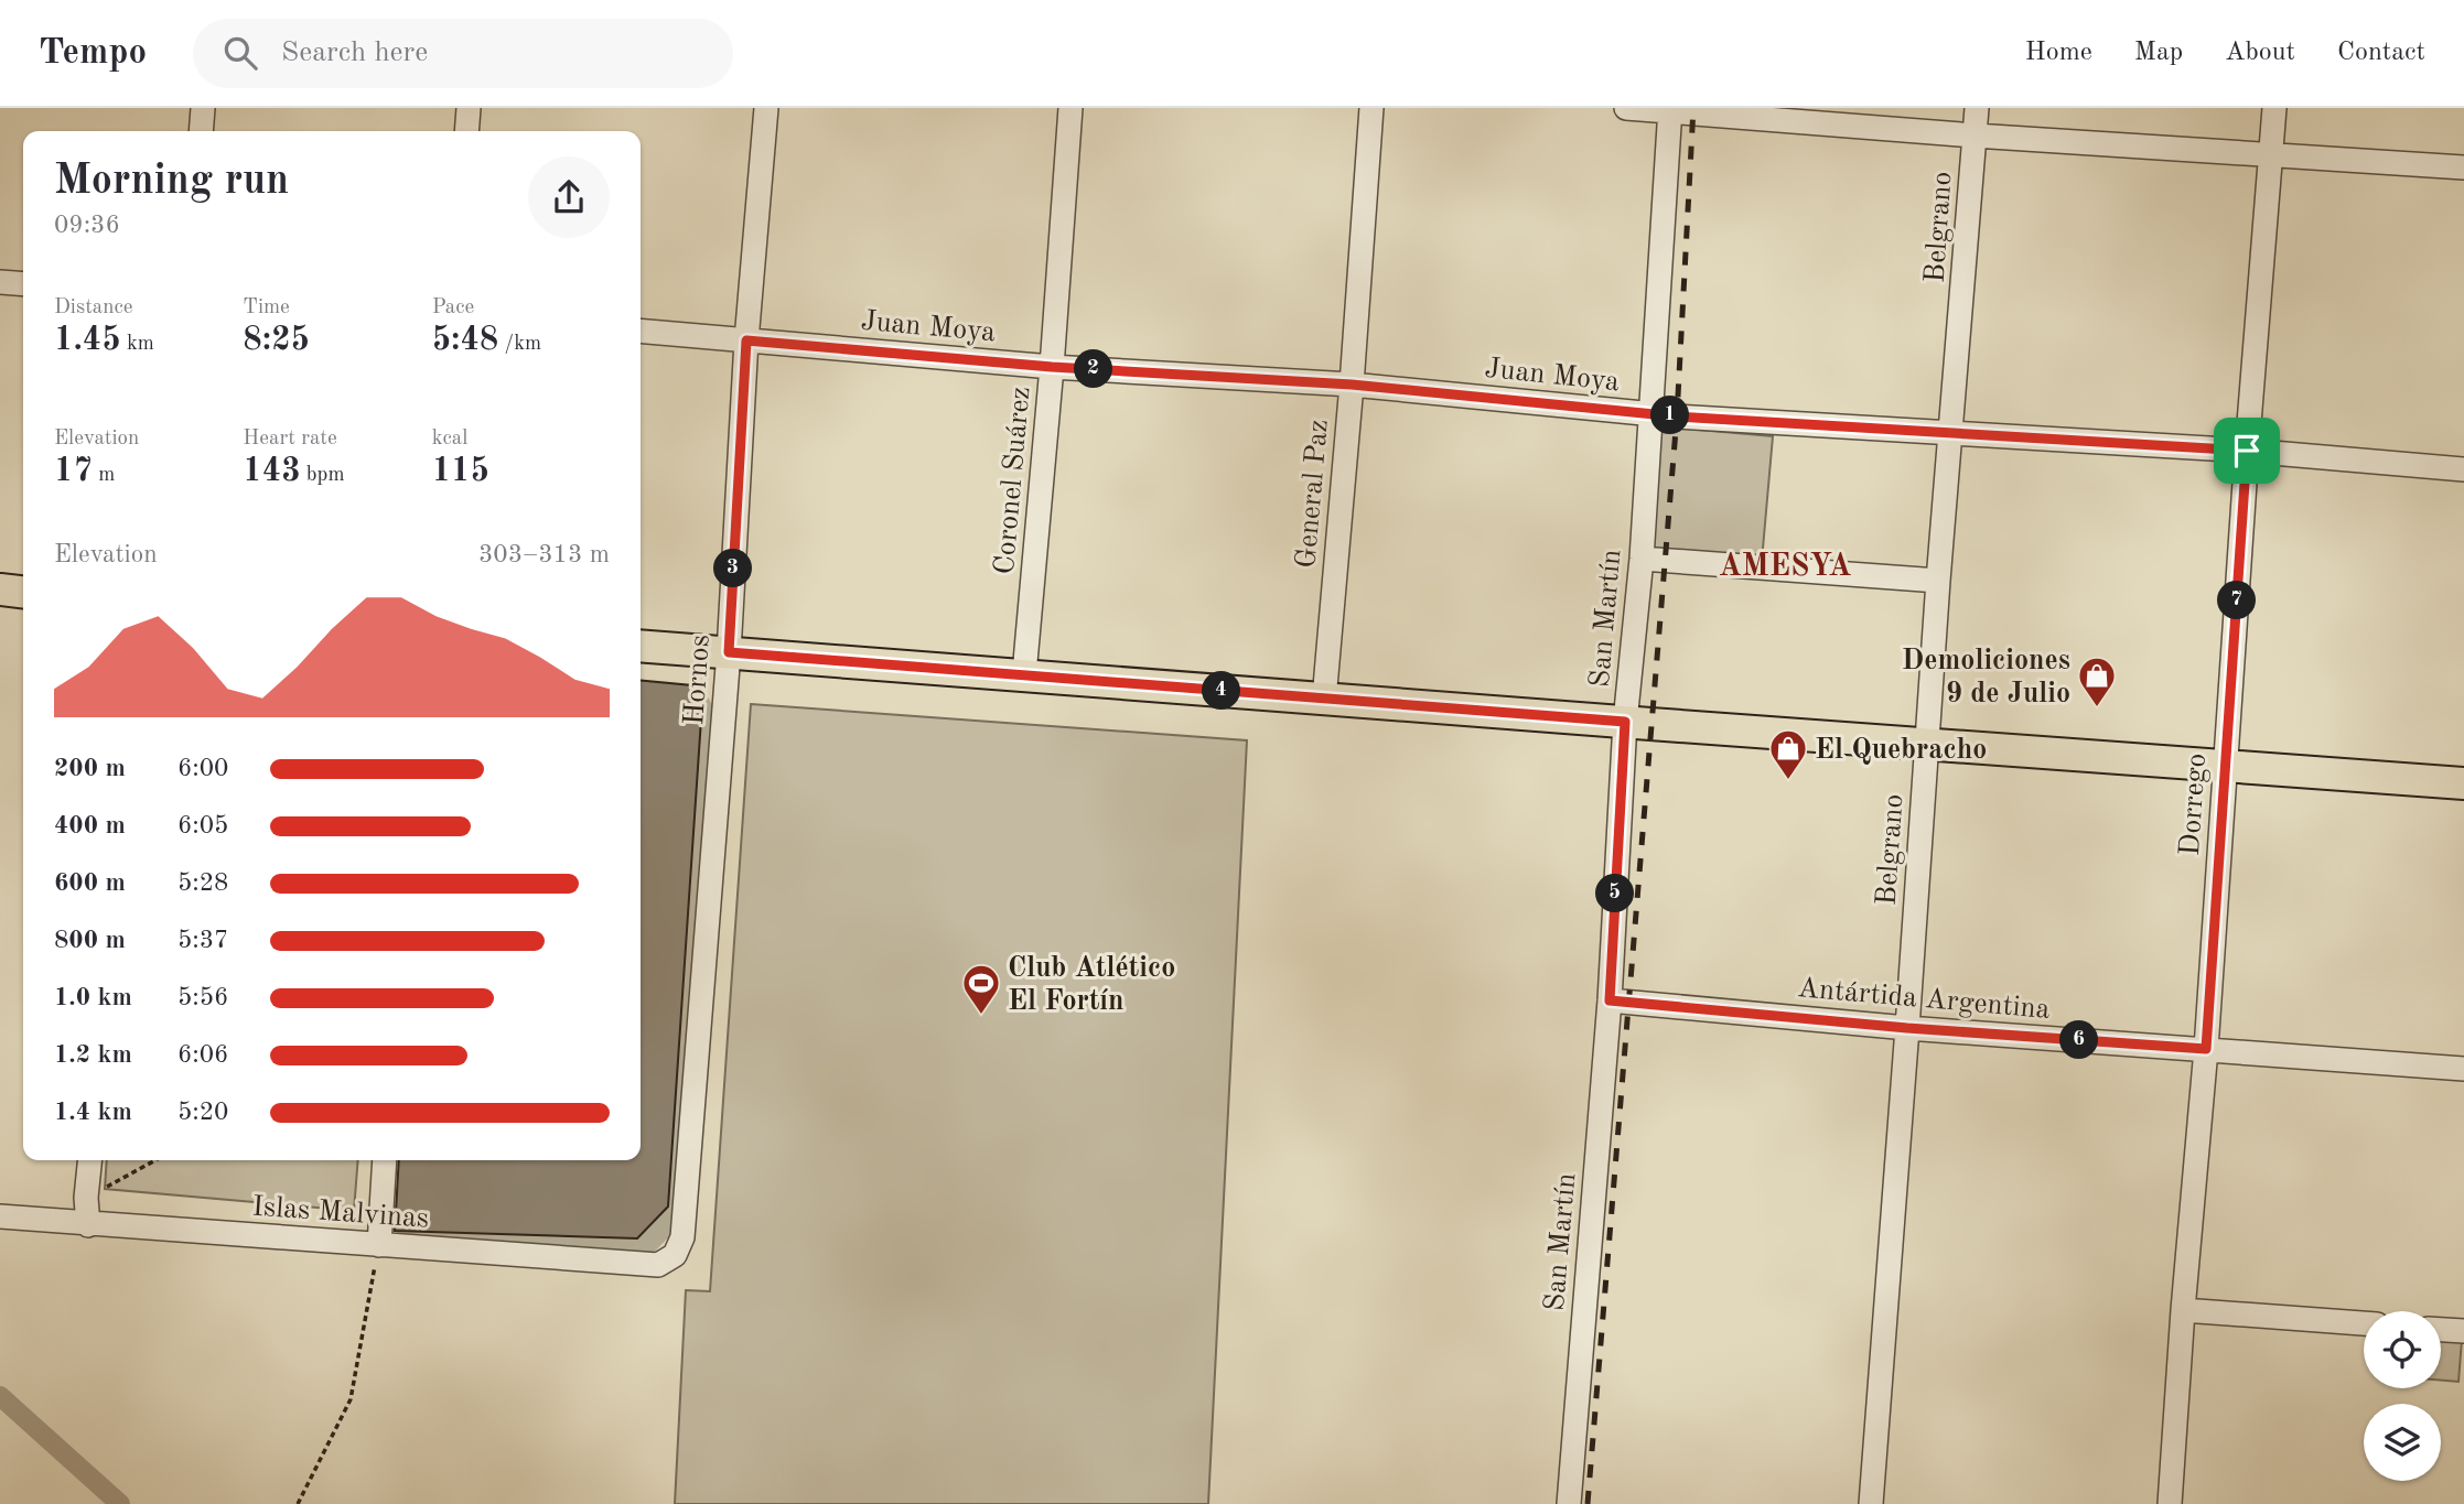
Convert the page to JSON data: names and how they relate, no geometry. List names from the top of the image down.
{
  "streets": {
    "street": [
      "Belgrano",
      "Juan Moya",
      "Coronel Suárez",
      "General Paz",
      "San Martín",
      "Hornos",
      "Dorrego",
      "Antártida Argentina",
      "Islas Malvinas"
    ]
  },
  "crossings": [
    ["Belgrano", "Juan Moya"],
    ["Belgrano", "Antártida Argentina"],
    ["Juan Moya", "Coronel Suárez"],
    ["Juan Moya", "General Paz"],
    ["Juan Moya", "San Martín"],
    ["Juan Moya", "Hornos"],
    ["Juan Moya", "Dorrego"],
    ["San Martín", "Antártida Argentina"],
    ["Hornos", "Islas Malvinas"],
    ["Dorrego", "Antártida Argentina"]
  ],
  "districts": ["AMESYA"],
  "places": {
    "shop": ["Demoliciones 9 de Julio", "El Quebracho"],
    "sports": ["Club Atlético El Fortín"]
  },
  "page": {
    "header": "Tempo",
    "search": "Search here",
    "nav": [
      "Home",
      "Map",
      "About",
      "Contact"
    ],
    "heading": ["Morning run", "09:36"],
    "stats": [
      ["Distance", "1.45 km"],
      ["Time", "8:25"],
      ["Pace", "5:48 /km"],
      ["Elevation", "17 m"],
      ["Heart rate", "143 bpm"],
      ["kcal", "115"]
    ],
    "pins": [
      "2",
      "1",
      "3",
      "7",
      "4",
      "5",
      "6"
    ],
    "chart": ["Elevation", "303–313 m"],
    "list": [
      {
        "name": "200 m",
        "note": "6:00"
      },
      {
        "name": "400 m",
        "note": "6:05"
      },
      {
        "name": "600 m",
        "note": "5:28"
      },
      {
        "name": "800 m",
        "note": "5:37"
      },
      {
        "name": "1.0 km",
        "note": "5:56"
      },
      {
        "name": "1.2 km",
        "note": "6:06"
      },
      {
        "name": "1.4 km",
        "note": "5:20"
      }
    ]
  }
}
